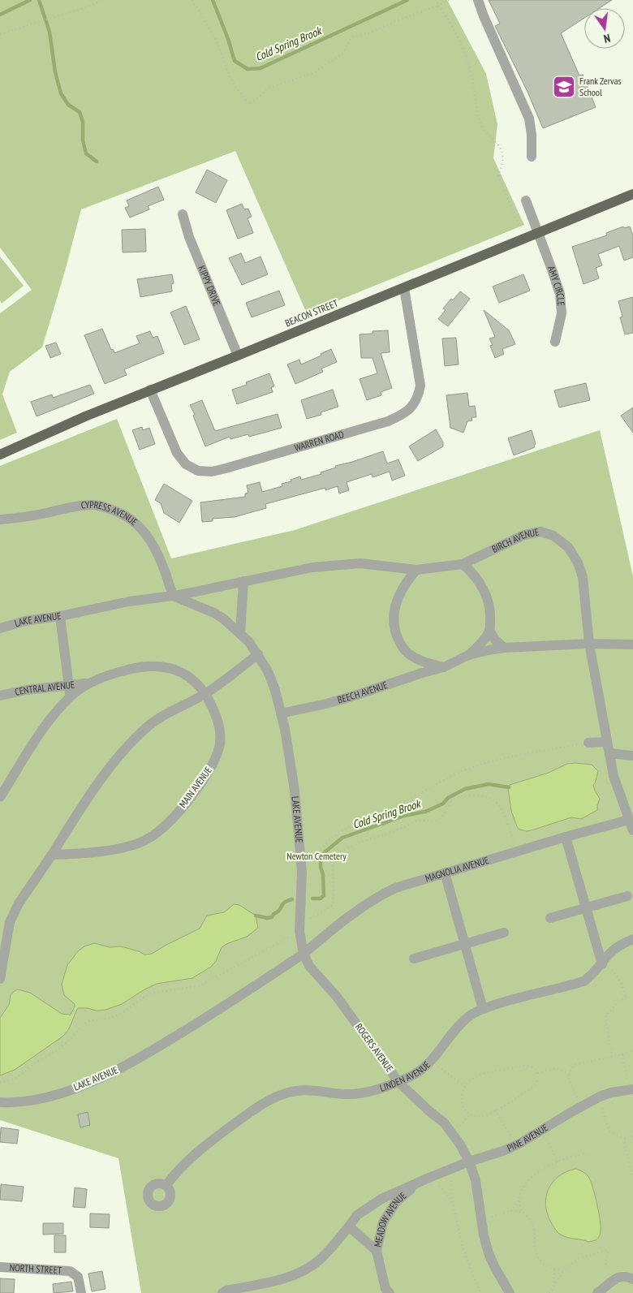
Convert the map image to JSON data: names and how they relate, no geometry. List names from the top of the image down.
{
  "streets": {
    "main road": ["BEACON STREET"],
    "street": [
      "KIPPY DRIVE",
      "AMY CIRCLE",
      "WARREN ROAD",
      "CYPRESS AVENUE",
      "BIRCH AVENUE",
      "LAKE AVENUE",
      "CENTRAL AVENUE",
      "BEECH AVENUE",
      "MAIN AVENUE",
      "MAGNOLIA AVENUE",
      "ROGERS AVENUE",
      "LINDEN AVENUE",
      "PINE AVENUE",
      "MEADOW AVENUE",
      "NORTH STREET"
    ]
  },
  "crossings": [
    ["KIPPY DRIVE", "BEACON STREET"],
    ["AMY CIRCLE", "BEACON STREET"],
    ["BEACON STREET", "WARREN ROAD"],
    ["CYPRESS AVENUE", "BIRCH AVENUE"],
    ["CYPRESS AVENUE", "LAKE AVENUE"],
    ["BIRCH AVENUE", "LAKE AVENUE"],
    ["BIRCH AVENUE", "BEECH AVENUE"],
    ["BIRCH AVENUE", "MAGNOLIA AVENUE"],
    ["LAKE AVENUE", "BEECH AVENUE"],
    ["LAKE AVENUE", "MAGNOLIA AVENUE"],
    ["LAKE AVENUE", "ROGERS AVENUE"],
    ["CENTRAL AVENUE", "MAIN AVENUE"],
    ["MAGNOLIA AVENUE", "ROGERS AVENUE"],
    ["ROGERS AVENUE", "LINDEN AVENUE"],
    ["ROGERS AVENUE", "PINE AVENUE"],
    ["PINE AVENUE", "MEADOW AVENUE"]
  ],
  "water": ["Cold Spring Brook"],
  "parks": ["Newton Cemetery"],
  "places": {
    "school or university": ["Frank Zervas School"]
  },
  "north": "bottom"
}
